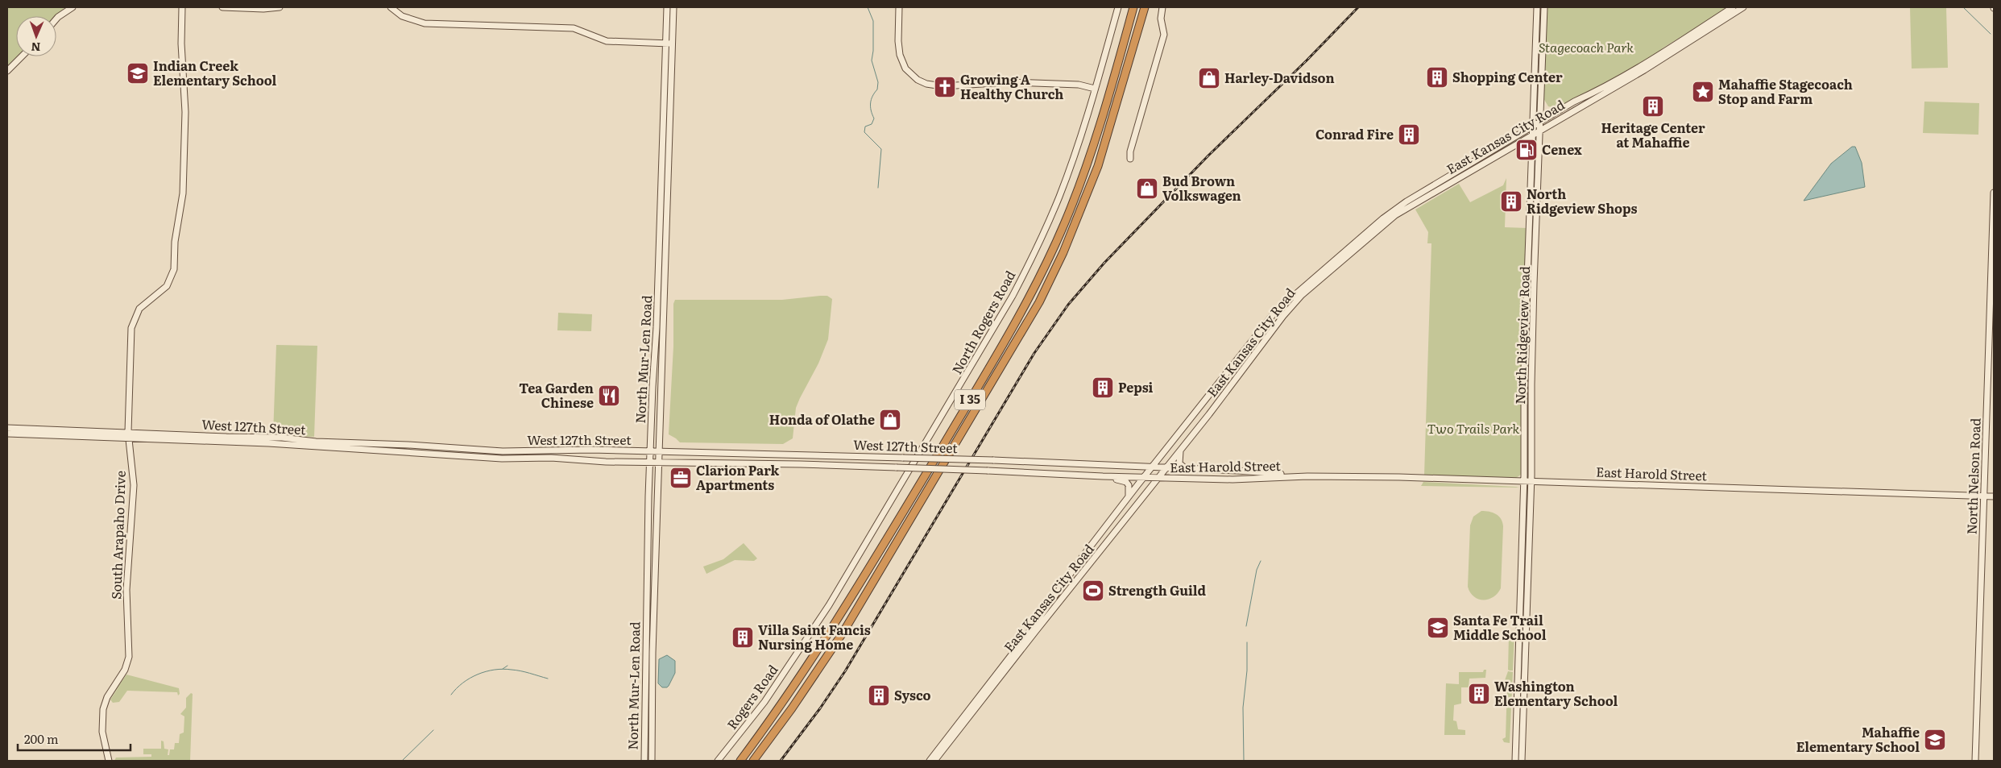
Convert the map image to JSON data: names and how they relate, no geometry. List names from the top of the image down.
{
  "streets": {
    "highway": ["I 35"],
    "main road": [
      "East Kansas City Road",
      "North Rogers Road",
      "North Ridgeview Road",
      "North Mur-Len Road",
      "West 127th Street",
      "East Harold Street",
      "North Nelson Road",
      "South Arapaho Drive",
      "Rogers Road"
    ]
  },
  "crossings": [
    ["East Kansas City Road", "North Ridgeview Road"],
    ["East Kansas City Road", "West 127th Street"],
    ["East Kansas City Road", "East Harold Street"],
    ["North Rogers Road", "Rogers Road"],
    ["North Ridgeview Road", "East Harold Street"],
    ["North Mur-Len Road", "West 127th Street"],
    ["West 127th Street", "East Harold Street"],
    ["West 127th Street", "South Arapaho Drive"],
    ["East Harold Street", "North Nelson Road"]
  ],
  "parks": ["Stagecoach Park", "Two Trails Park"],
  "places": {
    "school or university": ["Indian Creek Elementary School", "Santa Fe Trail Middle School", "Mahaffie Elementary School"],
    "building": [
      "Shopping Center",
      "Heritage Center at Mahaffie",
      "Conrad Fire",
      "North Ridgeview Shops",
      "Pepsi",
      "Villa Saint Fancis Nursing Home",
      "Washington Elementary School",
      "Sysco"
    ],
    "shop": ["Harley-Davidson", "Bud Brown Volkswagen", "Honda of Olathe"],
    "church": ["Growing A Healthy Church"],
    "place": ["Mahaffie Stagecoach Stop and Farm"],
    "fuel station": ["Cenex"],
    "restaurant": ["Tea Garden Chinese"],
    "office": ["Clarion Park Apartments"],
    "sports": ["Strength Guild"]
  },
  "scale_bar": "200 m",
  "north": "bottom"
}
